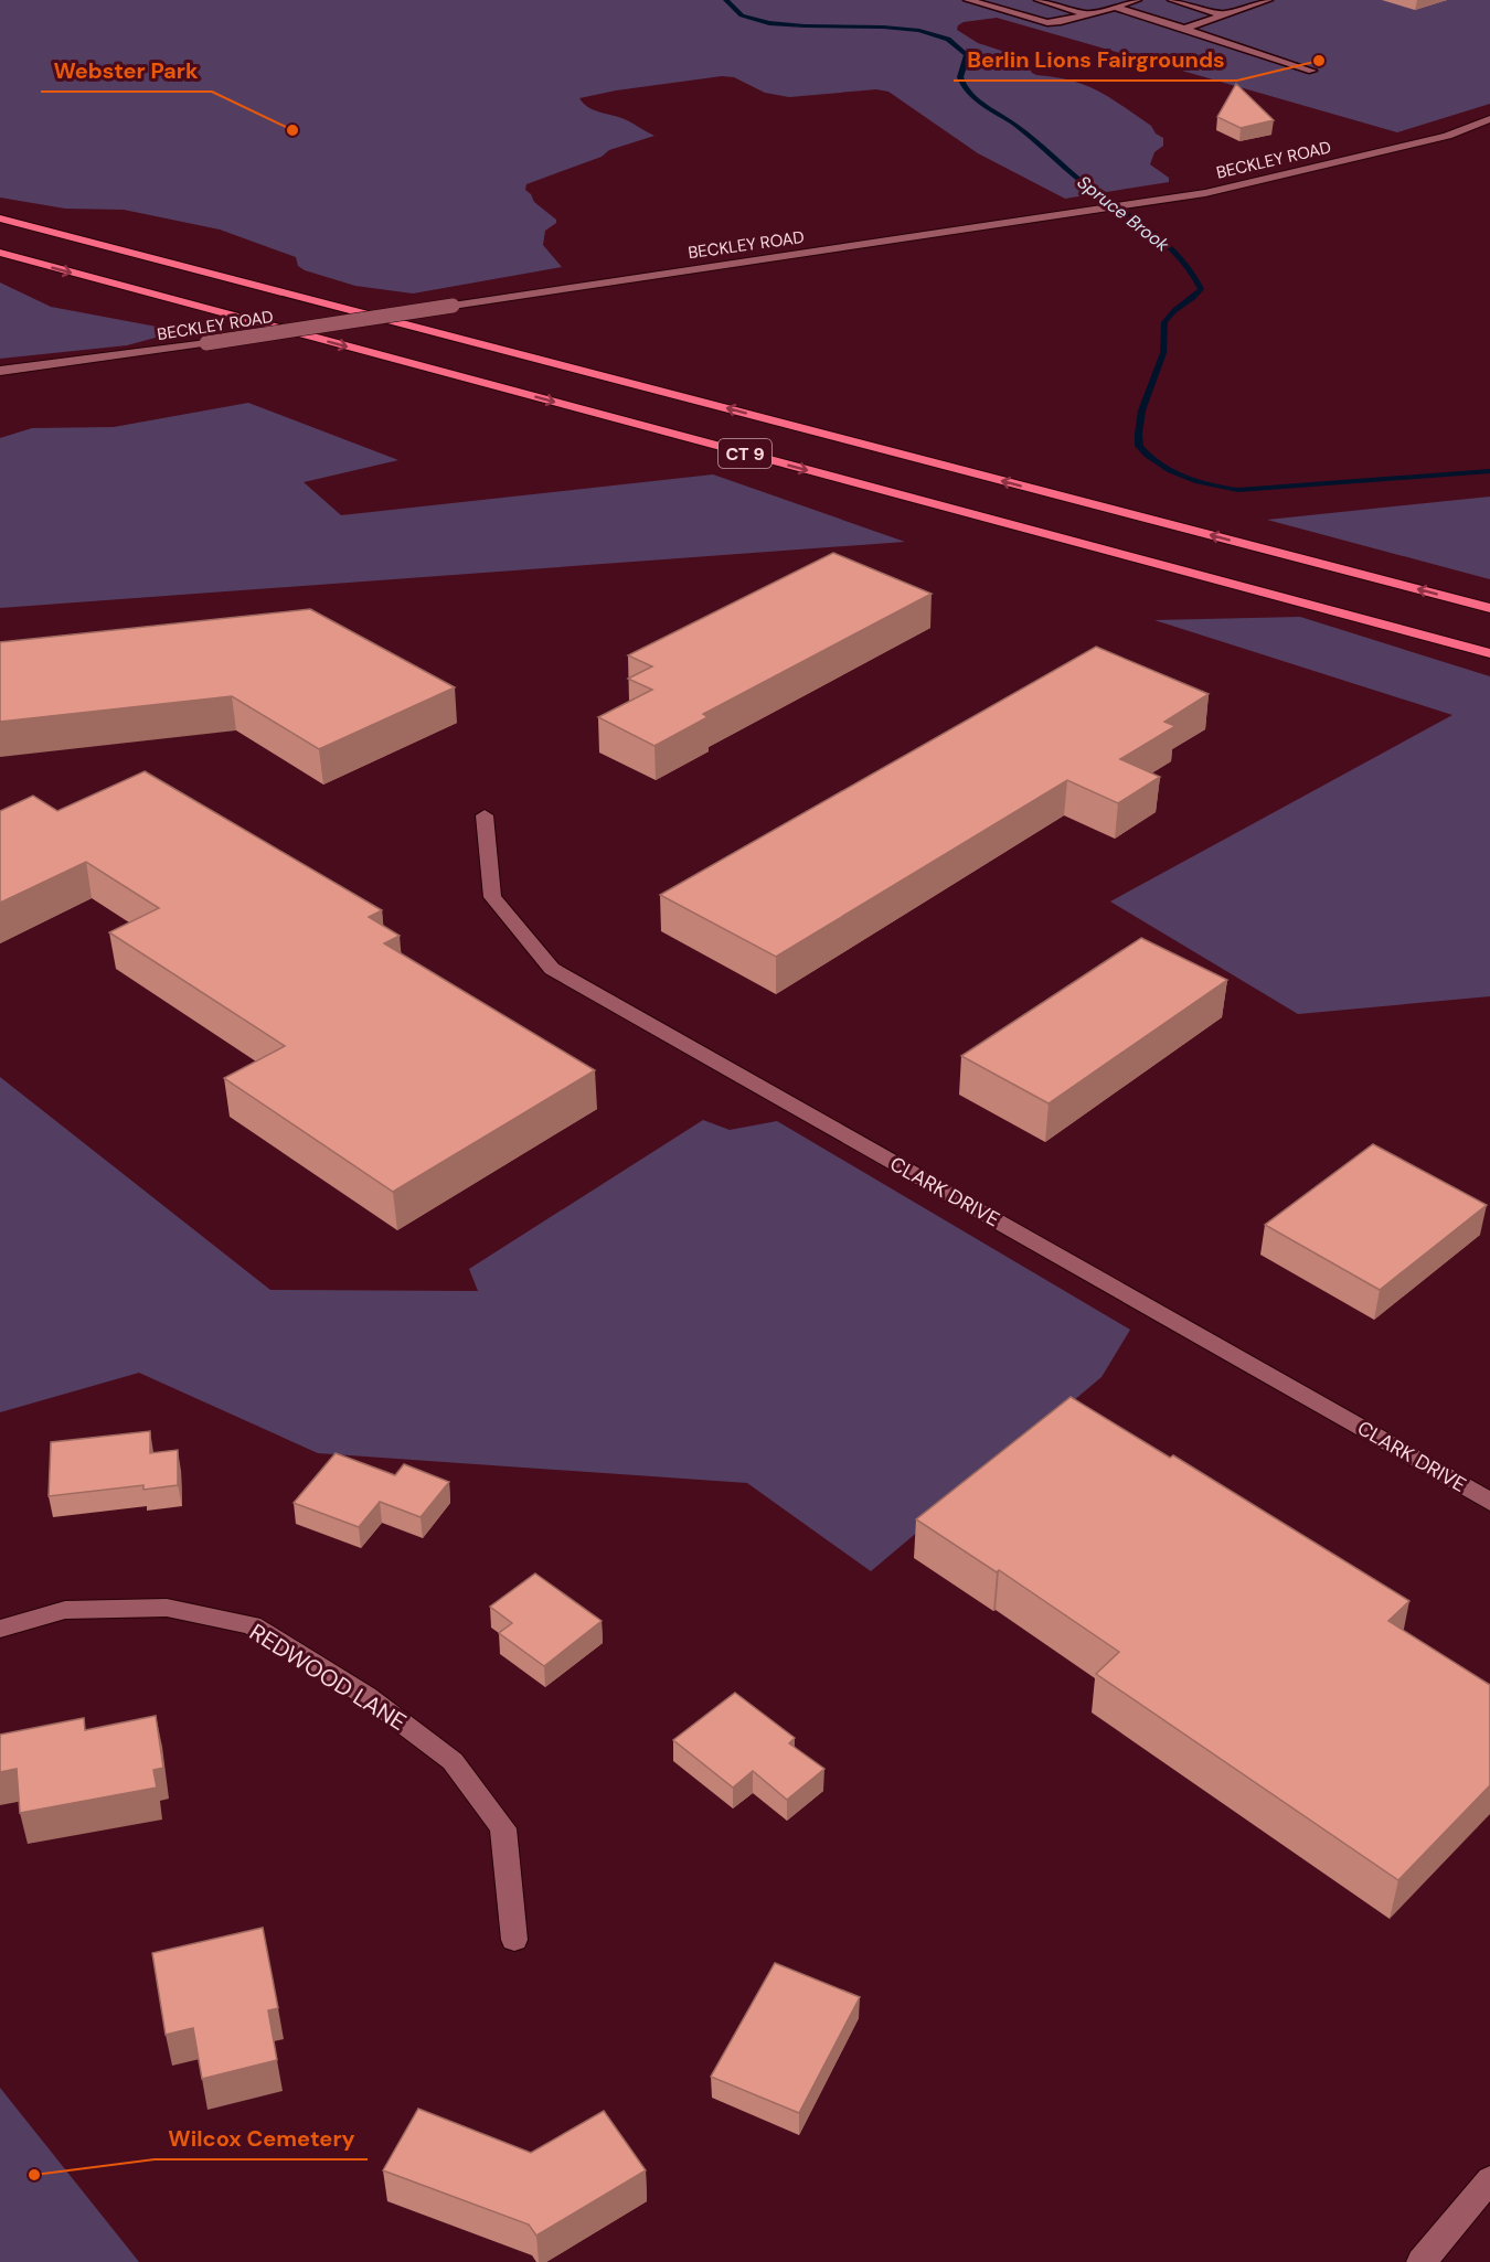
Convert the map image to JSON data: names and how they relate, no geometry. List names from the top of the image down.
{
  "streets": {
    "highway": ["CT 9"],
    "street": ["BECKLEY ROAD", "CLARK DRIVE", "REDWOOD LANE"]
  },
  "water": ["Spruce Brook"],
  "places": ["Berlin Lions Fairgrounds", "Webster Park", "Wilcox Cemetery"]
}
